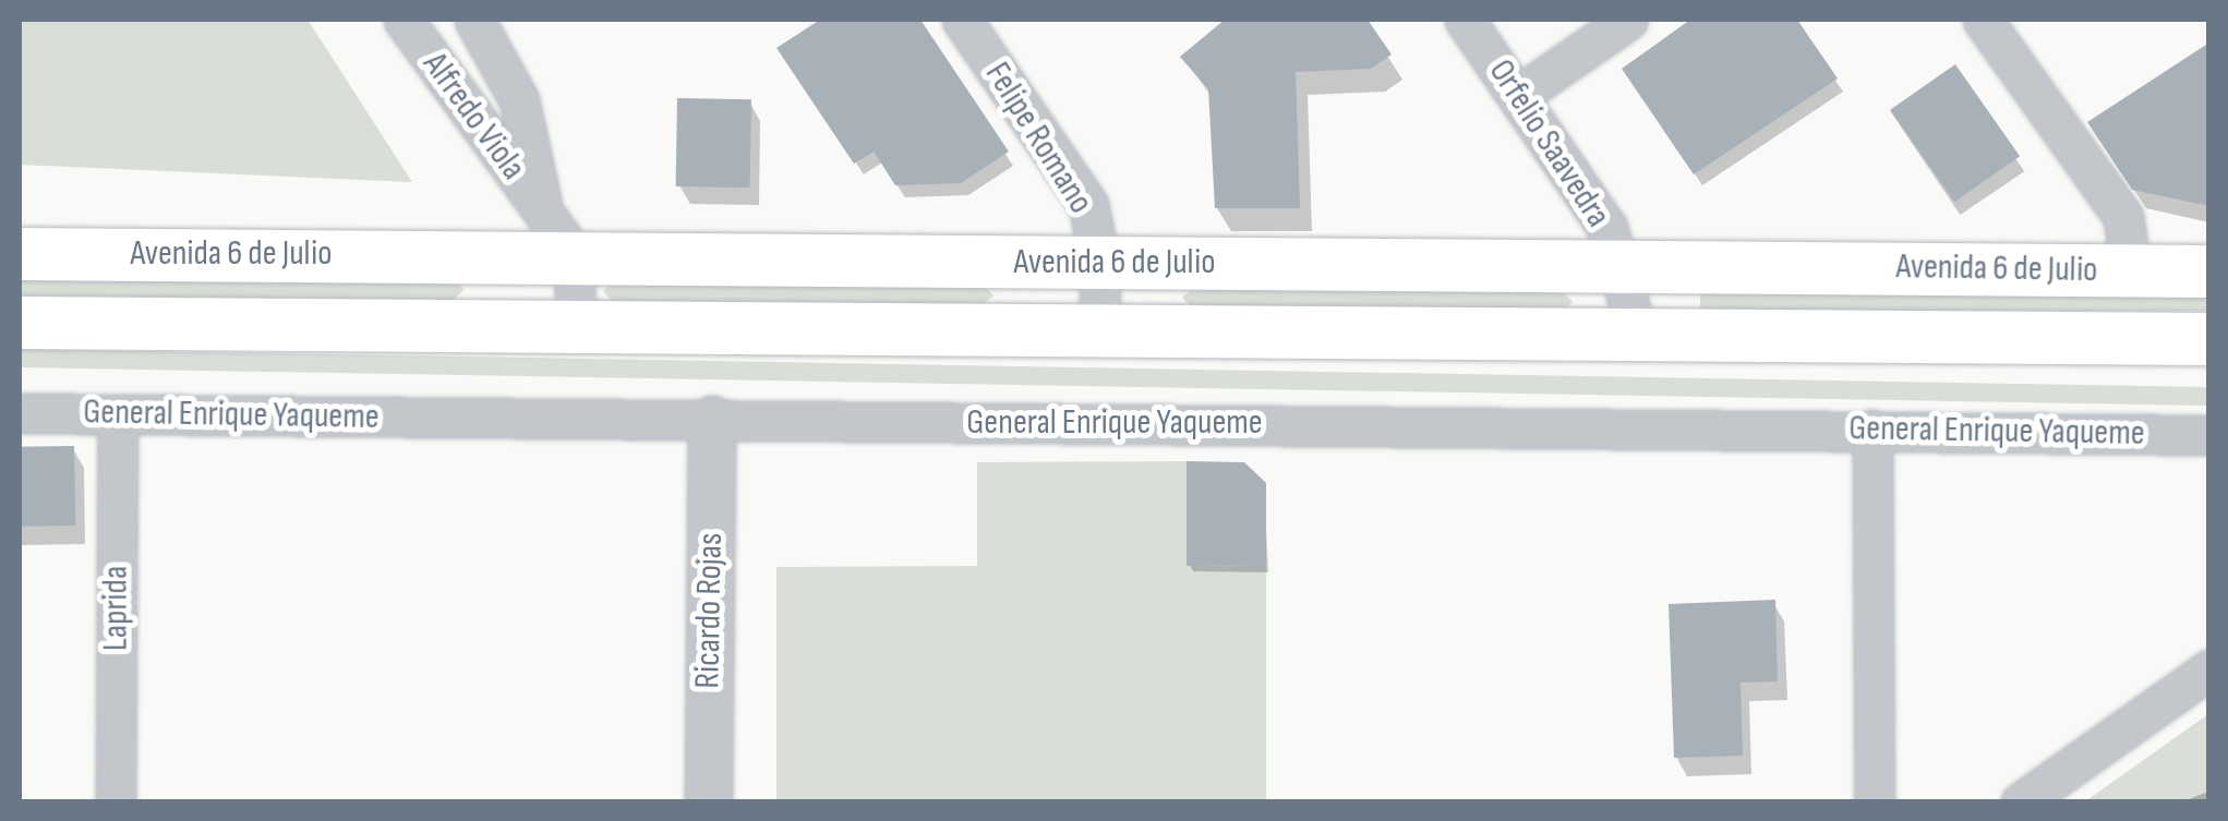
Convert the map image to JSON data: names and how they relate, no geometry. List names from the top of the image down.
{
  "streets": {
    "main road": ["Avenida 6 de Julio"],
    "street": [
      "Alfredo Viola",
      "Felipe Romano",
      "Orfelio Saavedra",
      "General Enrique Yaqueme",
      "Laprida",
      "Ricardo Rojas"
    ]
  },
  "crossings": [
    ["Alfredo Viola", "Avenida 6 de Julio"],
    ["Felipe Romano", "Avenida 6 de Julio"],
    ["Orfelio Saavedra", "Avenida 6 de Julio"],
    ["General Enrique Yaqueme", "Laprida"],
    ["General Enrique Yaqueme", "Ricardo Rojas"]
  ]
}
